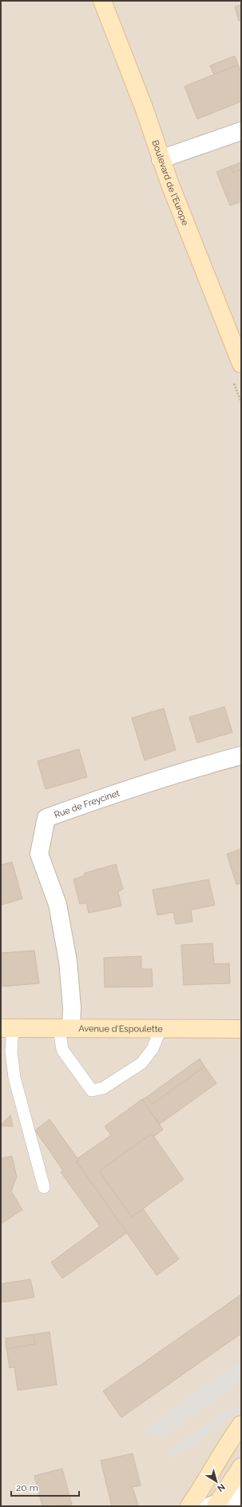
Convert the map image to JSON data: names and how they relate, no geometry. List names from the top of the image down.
{
  "streets": {
    "main road": ["Boulevard de l'Europe", "Avenue d'Espoulette"],
    "street": ["Rue de Freycinet"]
  },
  "crossings": [
    ["Rue de Freycinet", "Avenue d'Espoulette"]
  ],
  "scale_bar": "20 m",
  "north": "bottom right"
}
